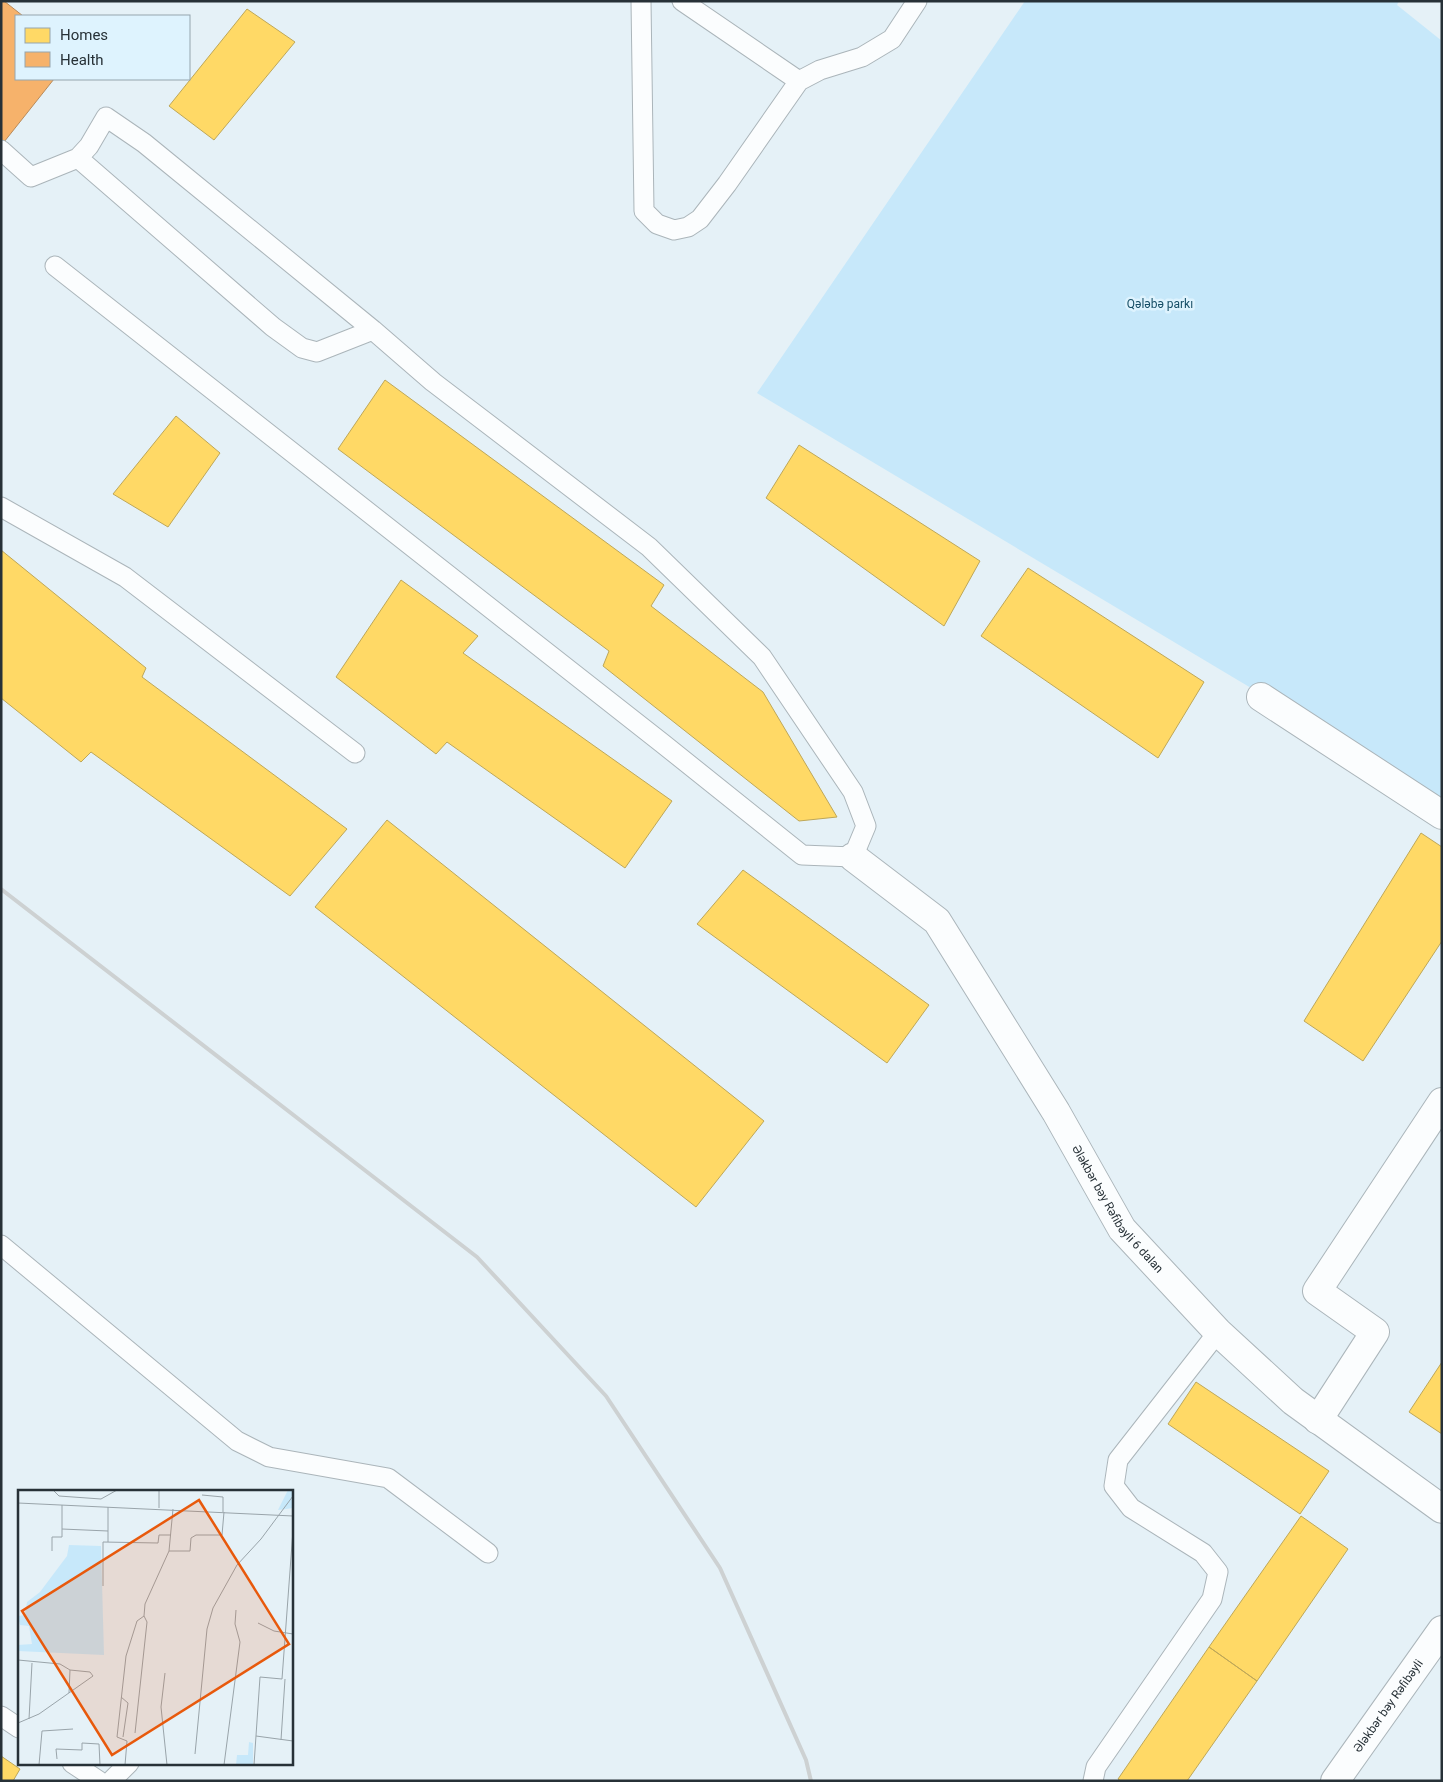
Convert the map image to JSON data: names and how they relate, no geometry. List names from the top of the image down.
{
  "streets": {
    "street": ["Ələkbər bəy Rəfibəyli 6 dalan", "Ələkbər bəy Rəfibəyli"]
  },
  "parks": ["Qələbə parkı"],
  "legend": ["Homes", "Health"]
}
